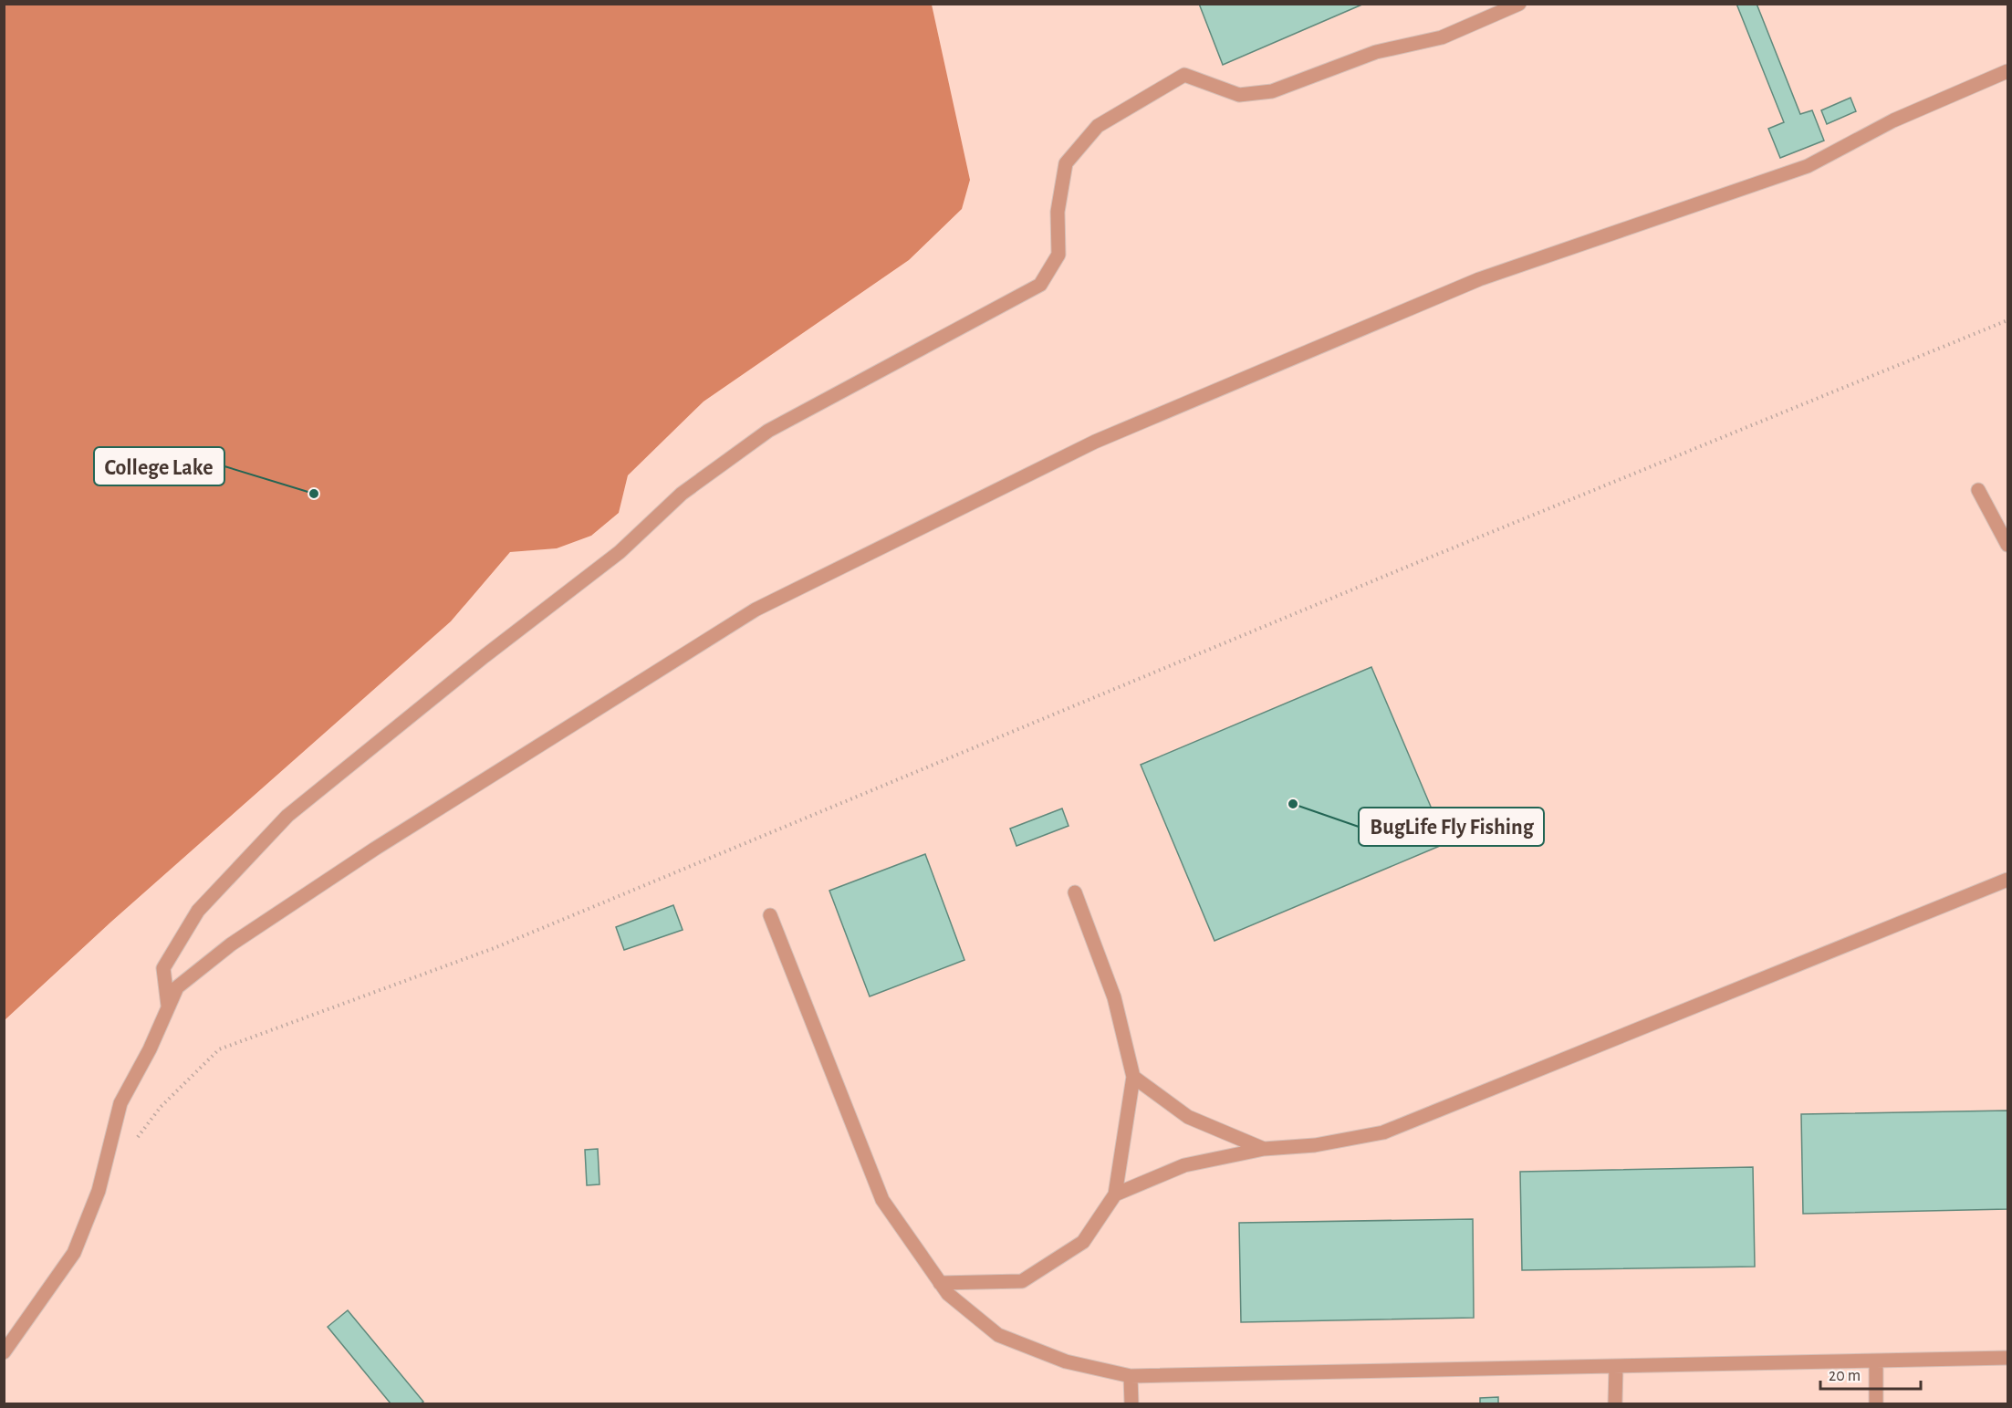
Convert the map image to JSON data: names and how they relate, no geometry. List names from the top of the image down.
{
  "places": ["College Lake", "BugLife Fly Fishing"],
  "scale_bar": "20 m"
}
